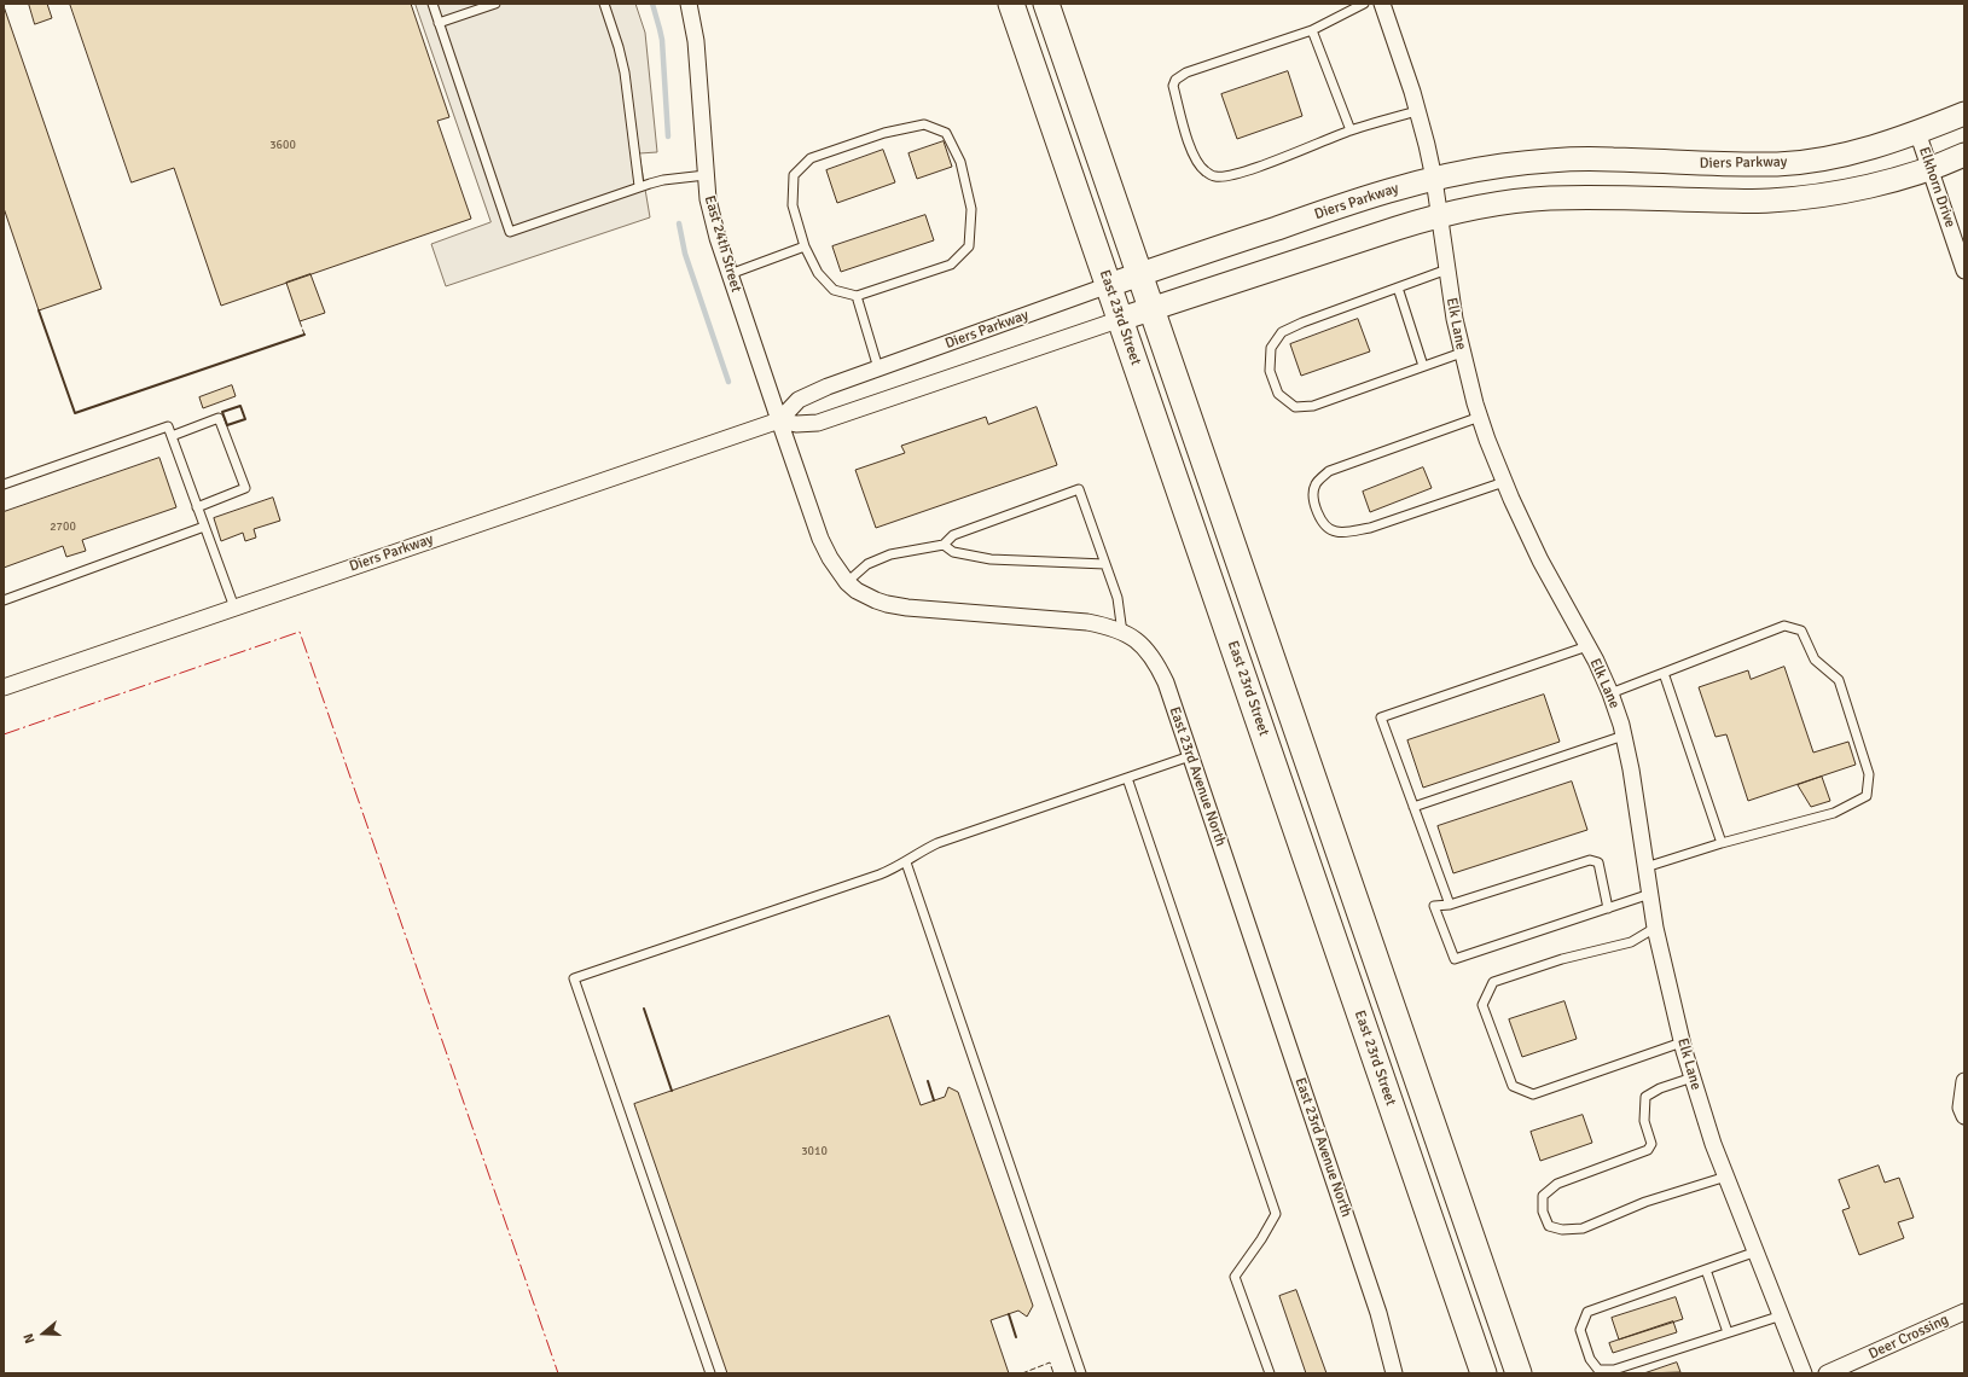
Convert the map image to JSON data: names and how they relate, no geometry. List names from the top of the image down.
{
  "streets": {
    "main road": ["Diers Parkway", "East 23rd Street"],
    "street": [
      "Elkhorn Drive",
      "East 24th Street",
      "Elk Lane",
      "East 23rd Avenue North",
      "Deer Crossing"
    ]
  },
  "crossings": [
    ["Diers Parkway", "Elkhorn Drive"],
    ["Diers Parkway", "East 24th Street"],
    ["Diers Parkway", "East 23rd Street"],
    ["Diers Parkway", "Elk Lane"],
    ["Diers Parkway", "East 23rd Avenue North"],
    ["East 24th Street", "East 23rd Avenue North"]
  ],
  "house_numbers": ["3600", "2700", "3010"],
  "north": "left"
}
